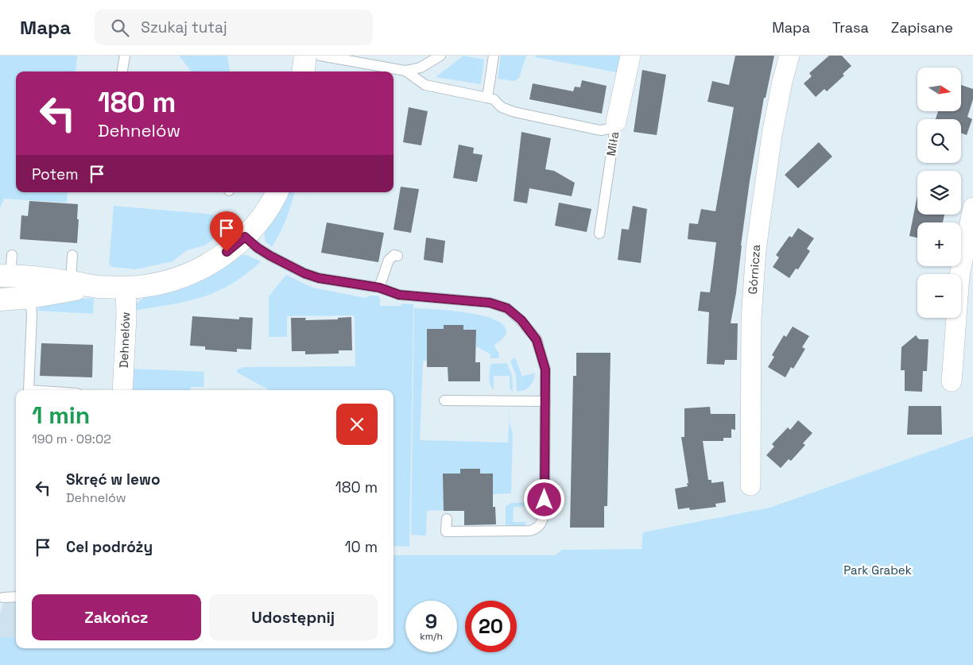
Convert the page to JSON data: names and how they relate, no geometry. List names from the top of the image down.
{
  "streets": {
    "street": ["Miła", "Górnicza", "Dehnelów"]
  },
  "parks": ["Park Grabek"],
  "north": "right",
  "page": {
    "header": "Mapa",
    "search": "Szukaj tutaj",
    "nav": ["Mapa", "Trasa", "Zapisane"],
    "map_buttons": ["+", "−"],
    "turn": ["180 m", "Dehnelów"],
    "then": "Potem",
    "heading": ["1 min", "190 m · 09:02"],
    "list": [
      {
        "name": "Skręć w lewo",
        "note": "Dehnelów",
        "value": "180 m"
      },
      {
        "name": "Cel podróży",
        "value": "10 m"
      }
    ],
    "buttons": ["Zakończ", "Udostępnij"],
    "speed": "9 km/h",
    "limit": "20"
  }
}
